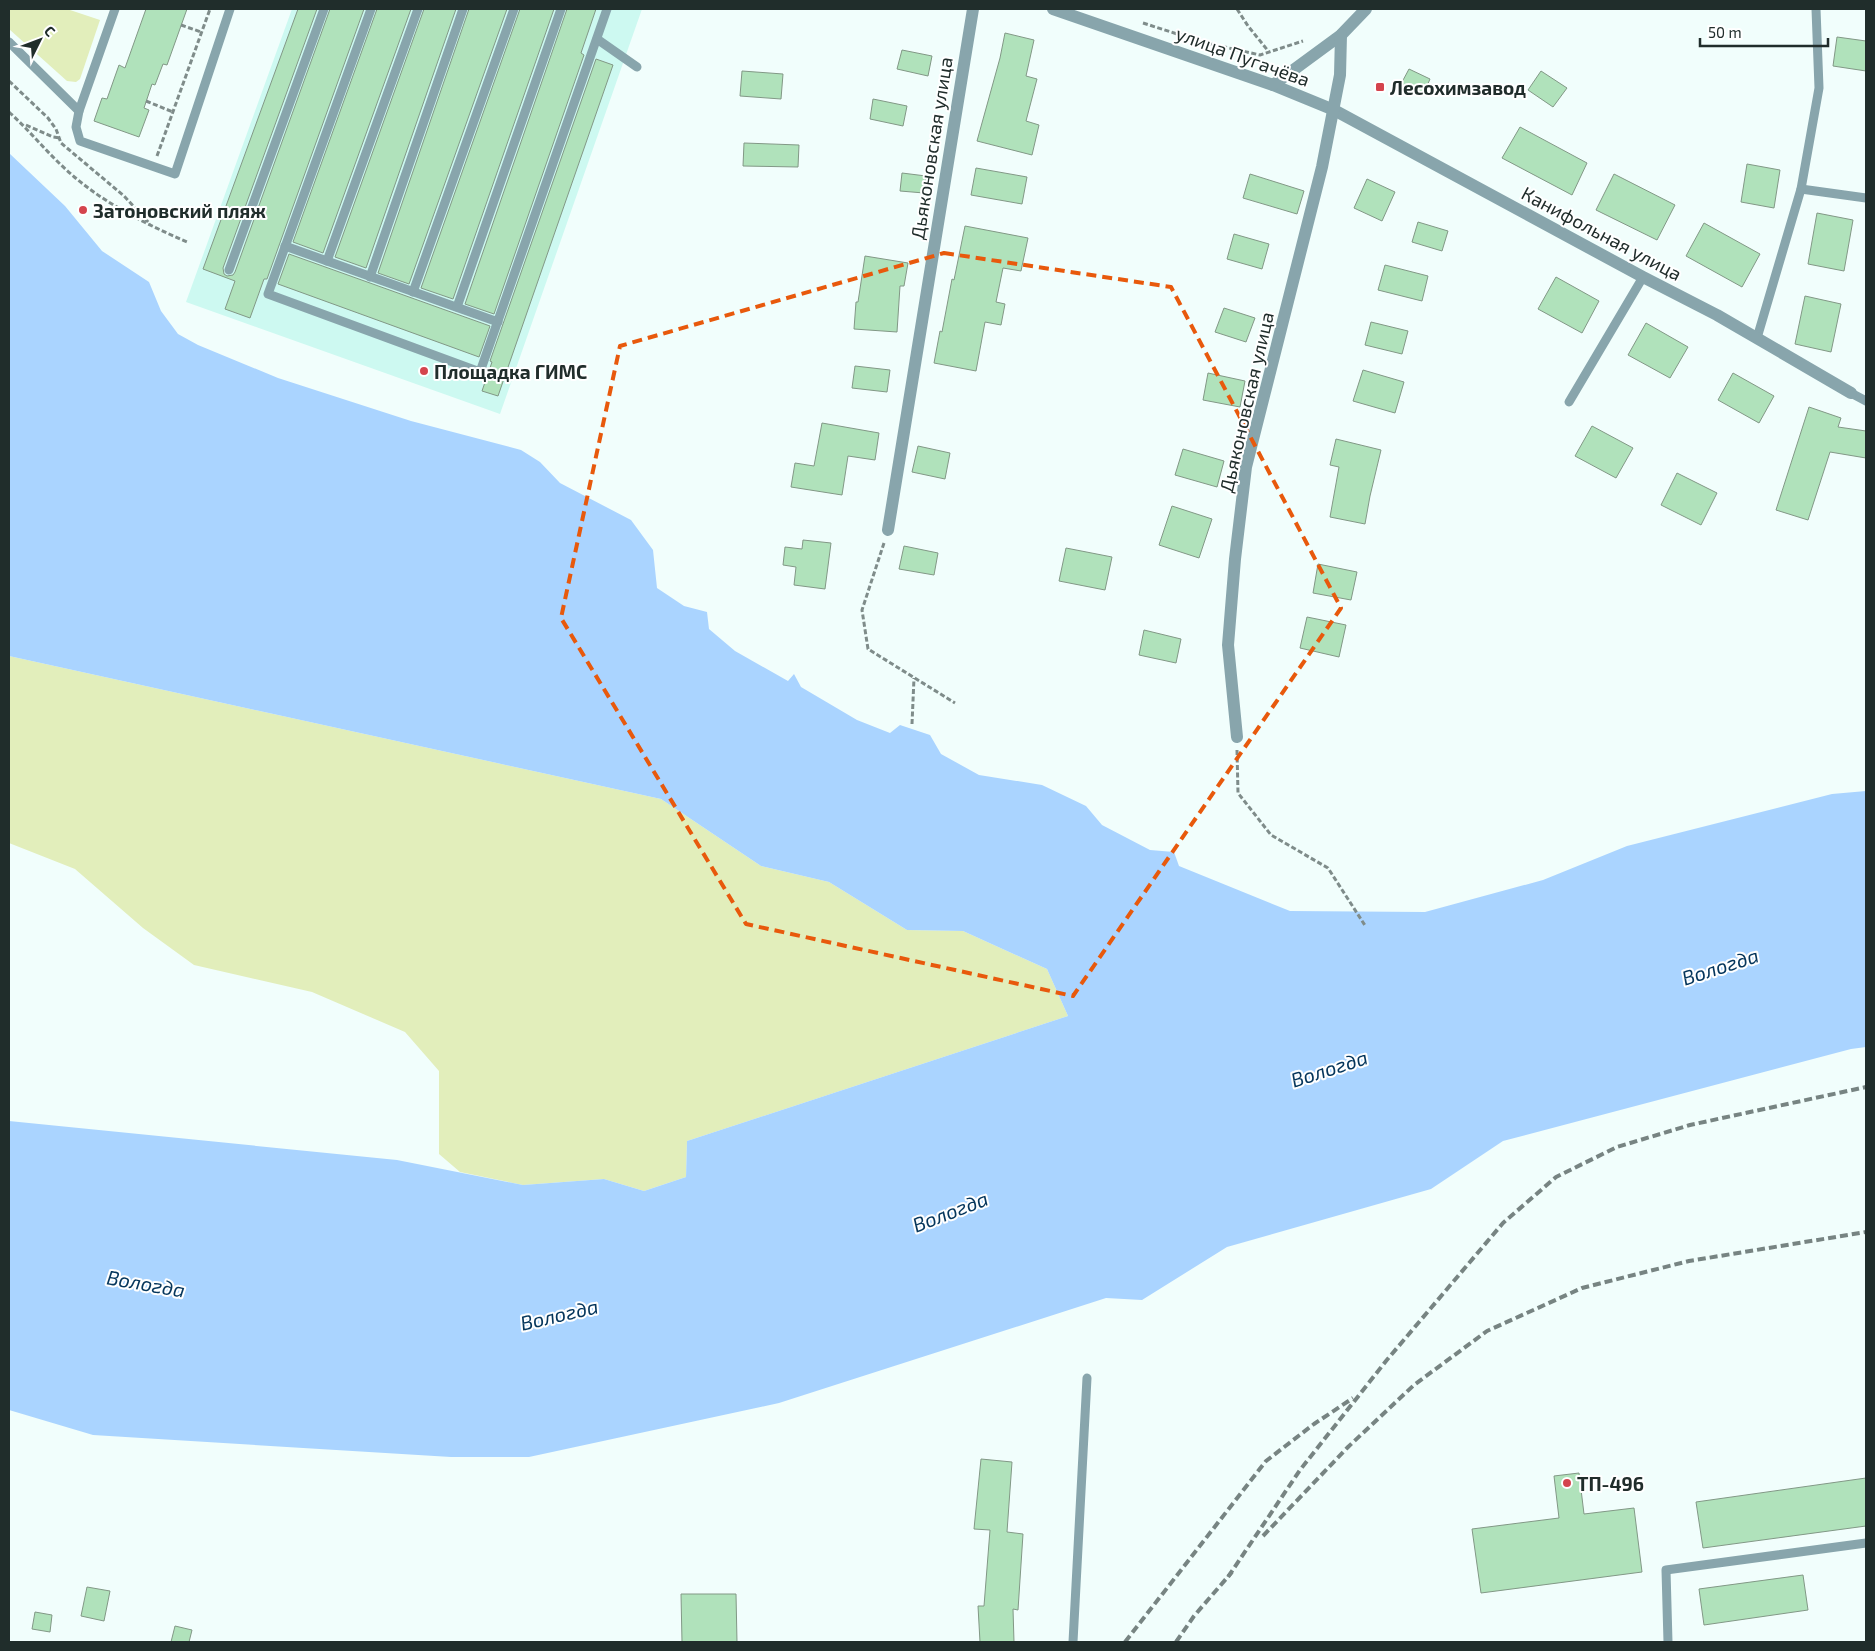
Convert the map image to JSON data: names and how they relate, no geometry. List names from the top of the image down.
{
  "streets": {
    "street": ["улица Пугачёва", "Дьяконовская улица", "Канифольная улица"]
  },
  "crossings": [
    ["улица Пугачёва", "Дьяконовская улица"],
    ["улица Пугачёва", "Канифольная улица"],
    ["Дьяконовская улица", "Канифольная улица"]
  ],
  "water": ["Вологда"],
  "places": {
    "transit": ["Лесохимзавод"],
    "other": ["Затоновский пляж", "Площадка ГИМС", "ТП-496"]
  },
  "scale_bar": "50 m",
  "north": "top right"
}
